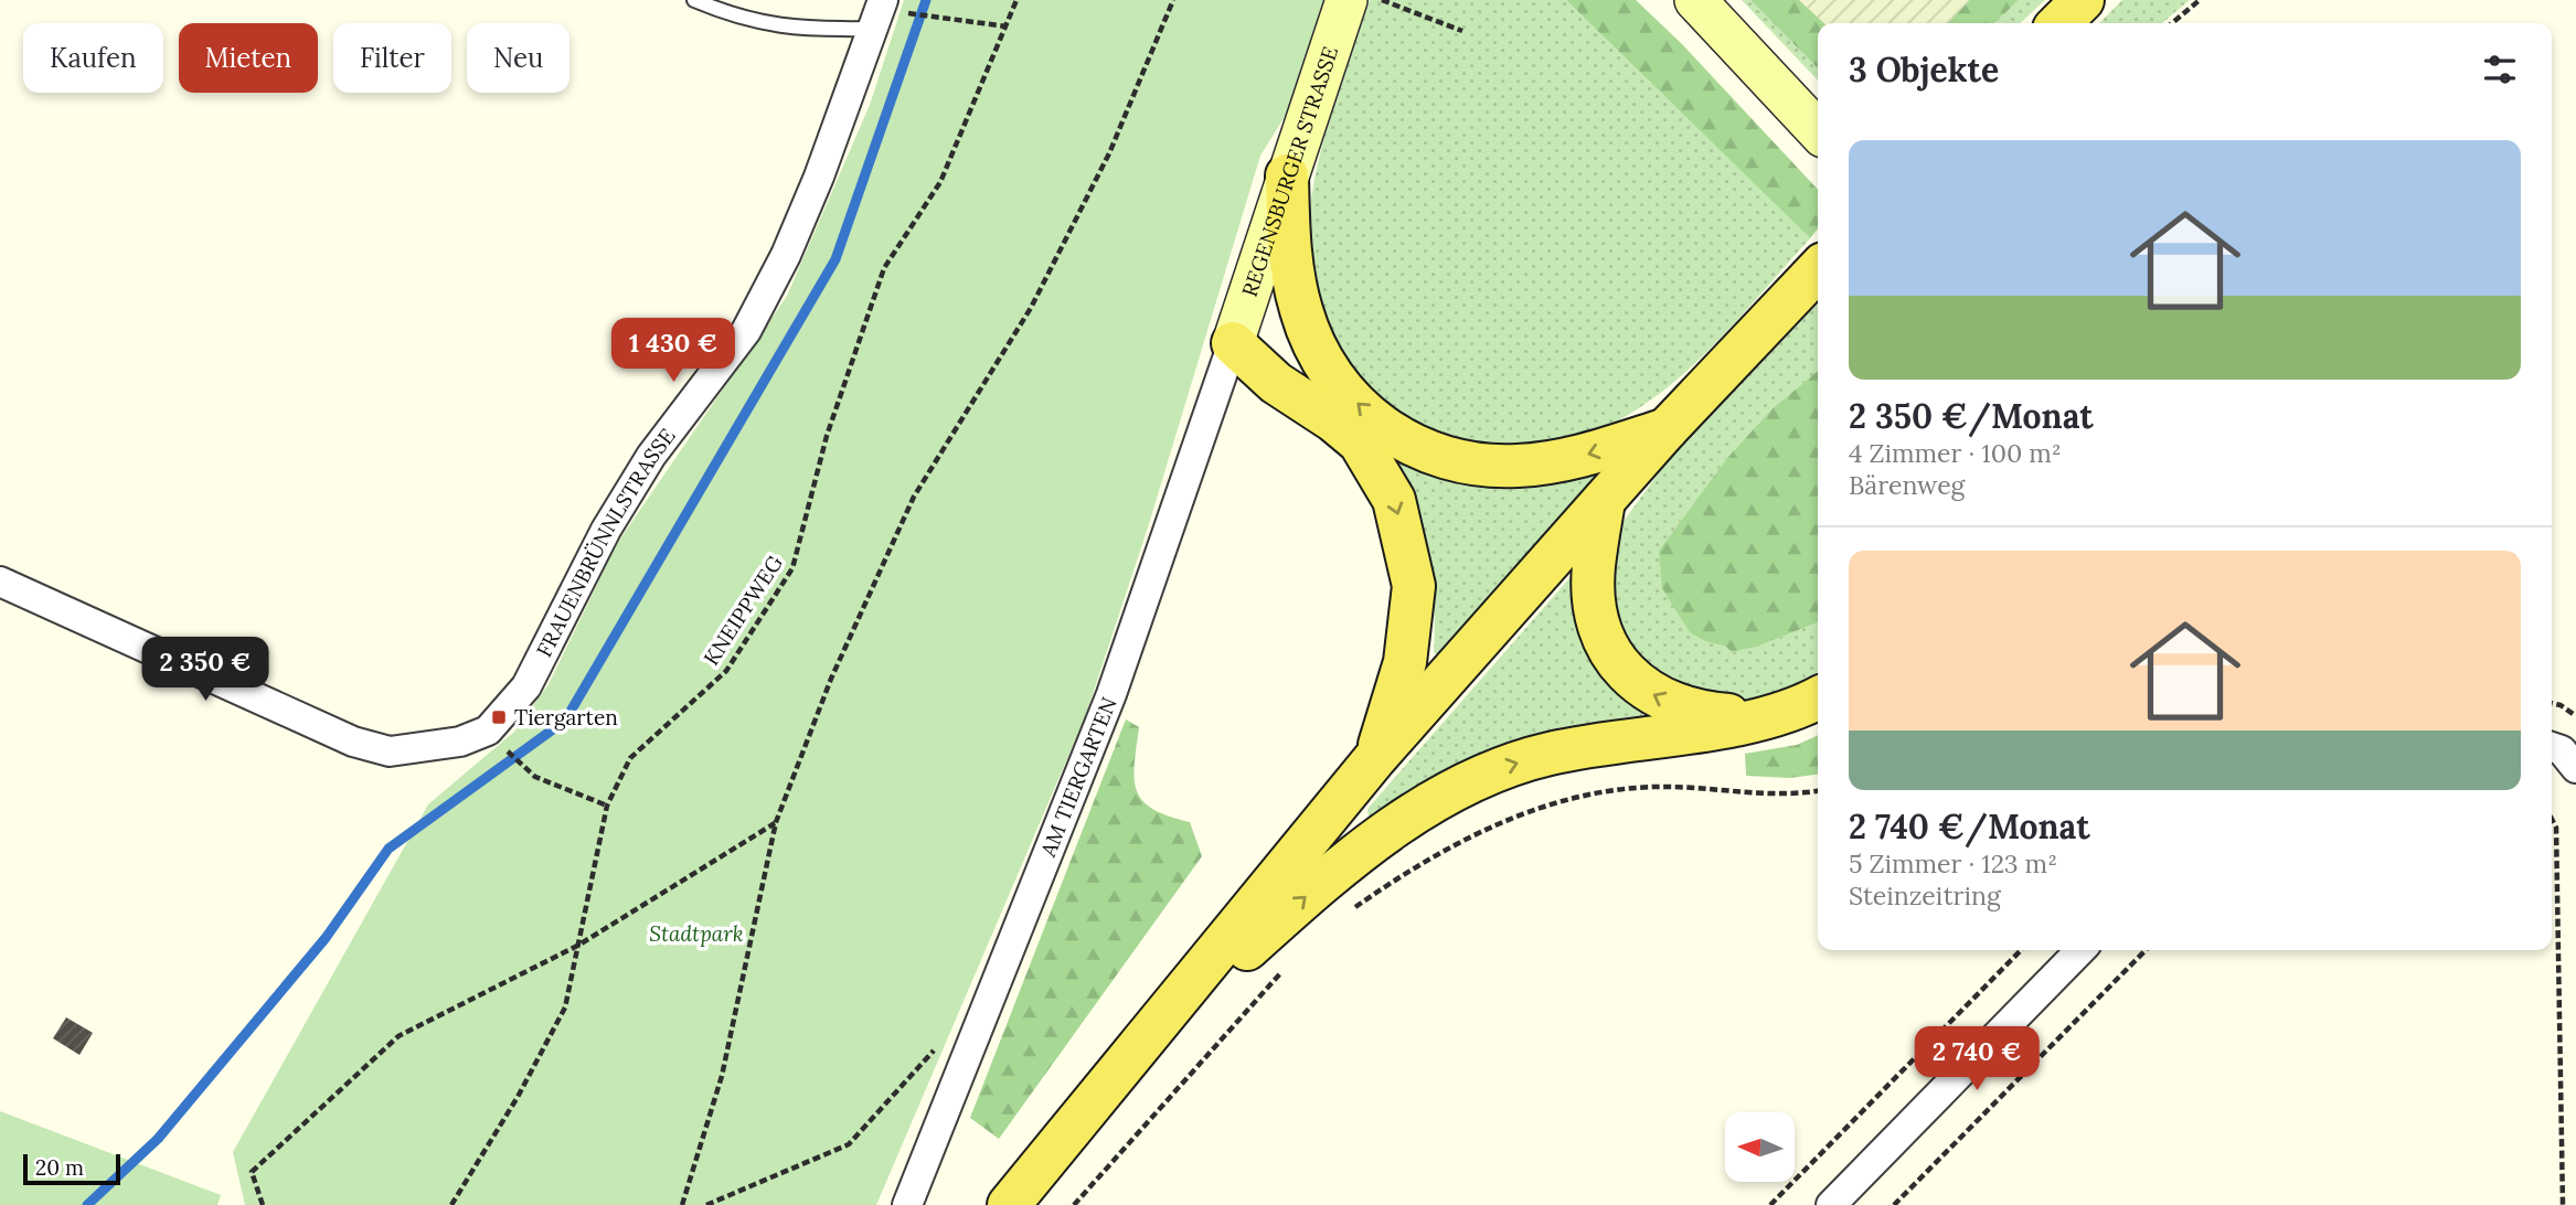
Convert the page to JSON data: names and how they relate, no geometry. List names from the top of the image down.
{
  "streets": {
    "street": ["REGENSBURGER STRASSE", "FRAUENBRÜNNLSTRASSE", "AM TIERGARTEN"],
    "path": ["KNEIPPWEG"]
  },
  "crossings": [
    ["REGENSBURGER STRASSE", "AM TIERGARTEN"]
  ],
  "parks": ["Stadtpark"],
  "places": {
    "transit": ["Tiergarten"]
  },
  "scale_bar": "20 m",
  "north": "left",
  "page": {
    "chip": [
      "Kaufen",
      "Mieten",
      "Filter",
      "Neu"
    ],
    "heading": "3 Objekte",
    "list": [
      {
        "name": "2 350 €/Monat",
        "note": "4 Zimmer · 100 m² · Bärenweg"
      },
      {
        "name": "2 740 €/Monat",
        "note": "5 Zimmer · 123 m² · Steinzeitring"
      }
    ],
    "price": ["1 430 €", "2 350 €", "2 740 €"],
    "scale": "20 m"
  }
}
